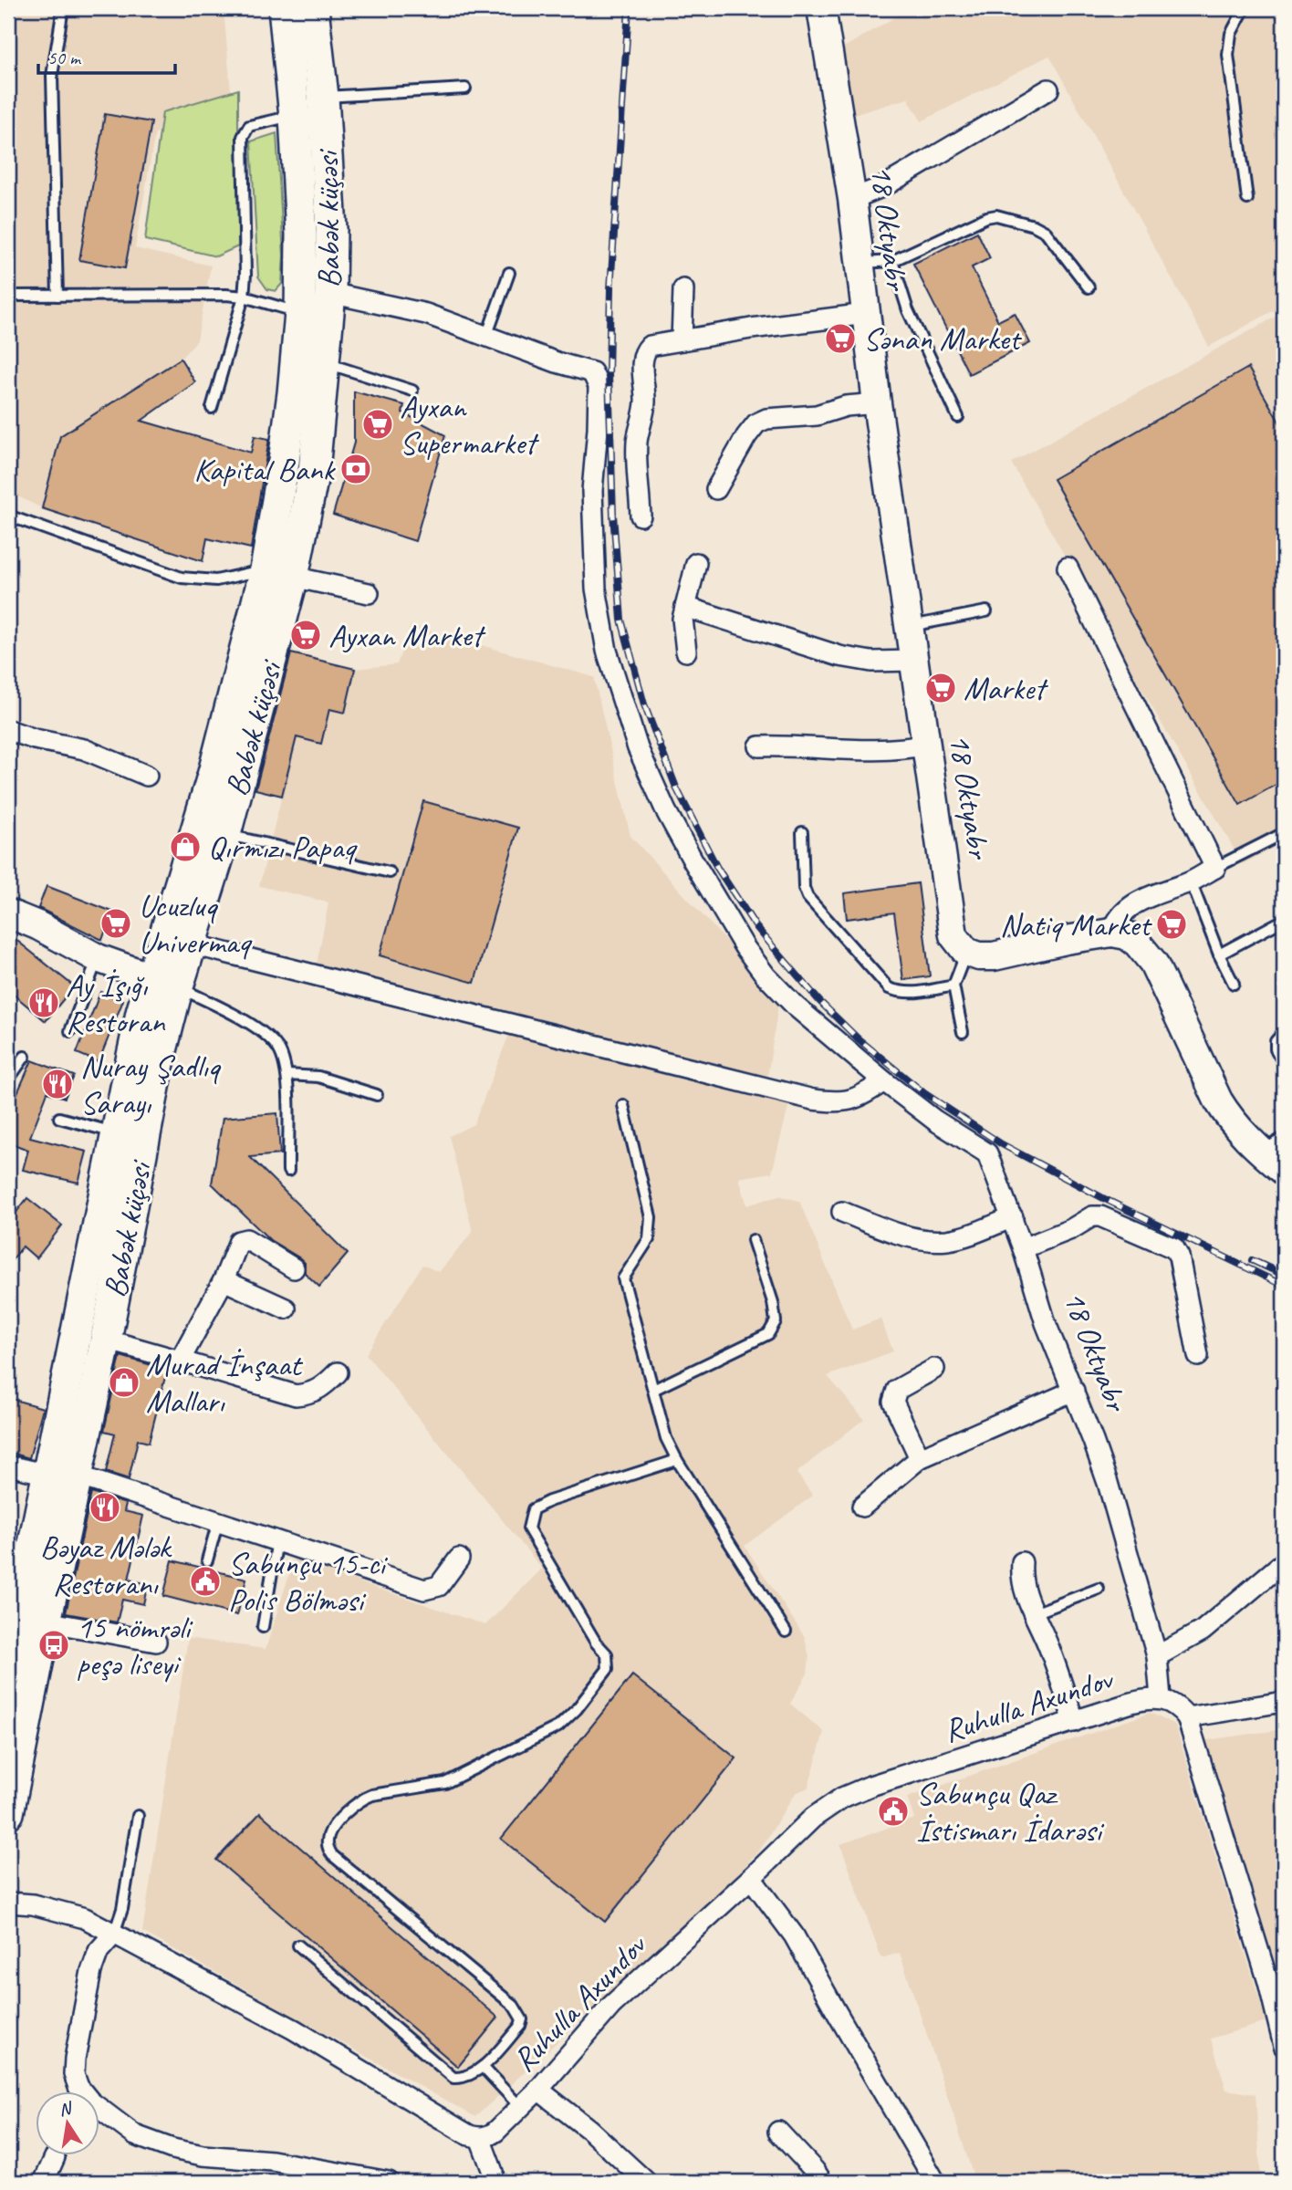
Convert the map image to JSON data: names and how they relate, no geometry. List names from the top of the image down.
{
  "streets": {
    "main road": ["Babək küçəsi"],
    "street": ["18 Oktyabr", "Ruhulla Axundov"]
  },
  "crossings": [
    ["Babək küçəsi", "18 Oktyabr"],
    ["18 Oktyabr", "Ruhulla Axundov"]
  ],
  "places": {
    "supermarket": [
      "Sənan Market",
      "Ayxan Supermarket",
      "Ayxan Market",
      "Market",
      "Ucuzluq Univermaq",
      "Natiq Market"
    ],
    "bank": ["Kapital Bank"],
    "shop": ["Qırmızı Papaq", "Murad İnşaat Malları"],
    "restaurant": ["Ay İşığı Restoran", "Nuray Şadlıq Sarayı", "Bəyaz Mələk Restoranı"],
    "public building": ["Sabunçu 15-ci Polis Bölməsi", "Sabunçu Qaz İstismarı İdarəsi"],
    "bus stop": ["15 nömrәli peşә liseyi"]
  },
  "scale_bar": "50 m",
  "north": "top"
}
